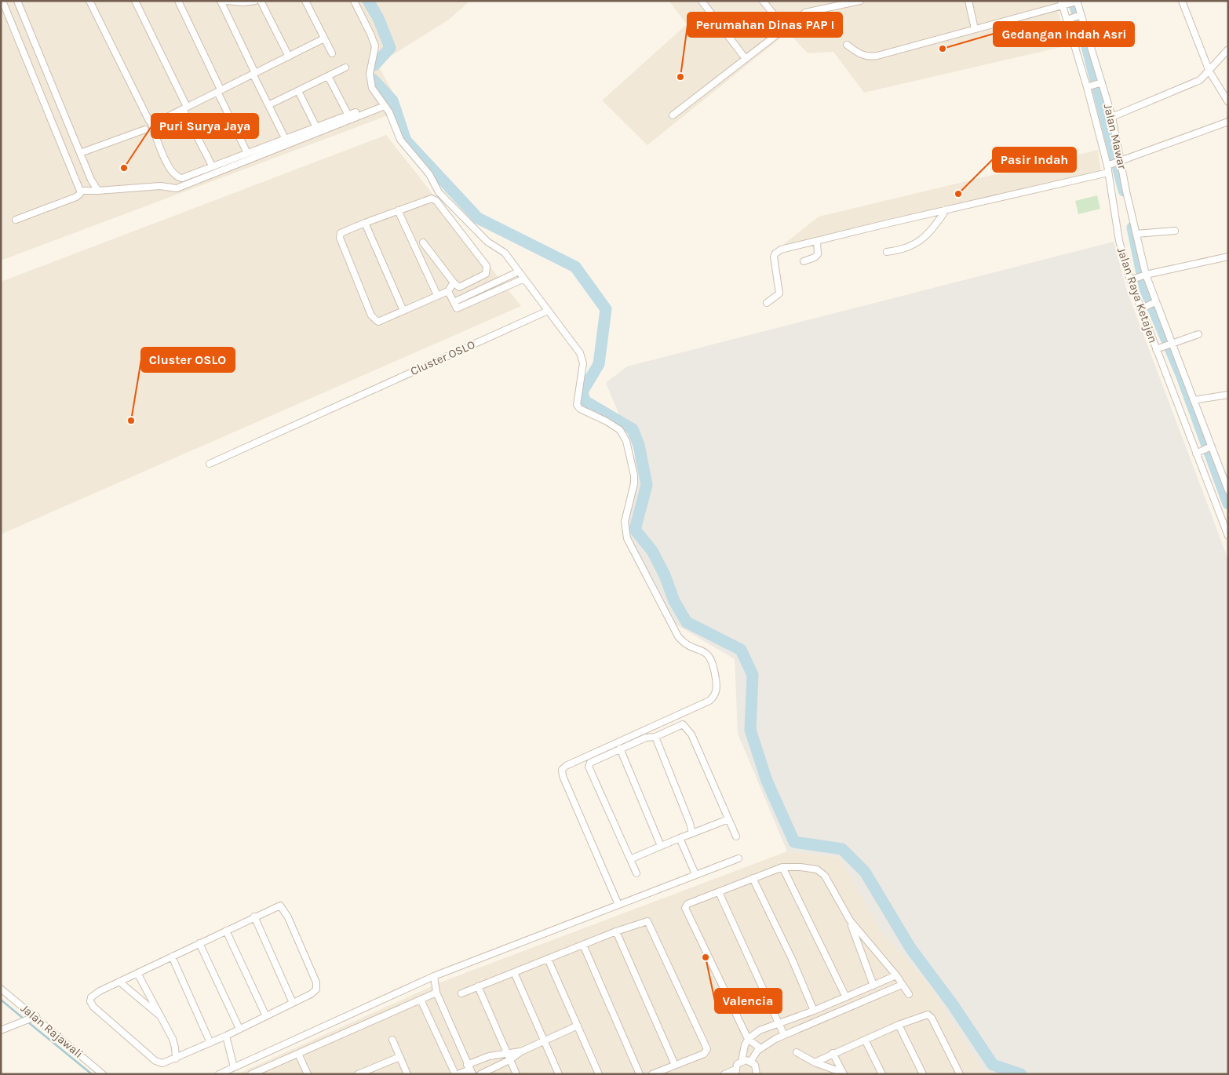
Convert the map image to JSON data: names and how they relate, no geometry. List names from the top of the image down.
{
  "streets": {
    "street": [
      "Jalan Mawar",
      "Jalan Raya Ketajen",
      "Cluster OSLO",
      "Jalan Rajawali"
    ]
  },
  "crossings": [
    ["Jalan Mawar", "Jalan Raya Ketajen"]
  ],
  "places": [
    "Gedangan Indah Asri",
    "Perumahan Dinas PAP I",
    "Puri Surya Jaya",
    "Pasir Indah",
    "Cluster OSLO",
    "Valencia"
  ]
}
